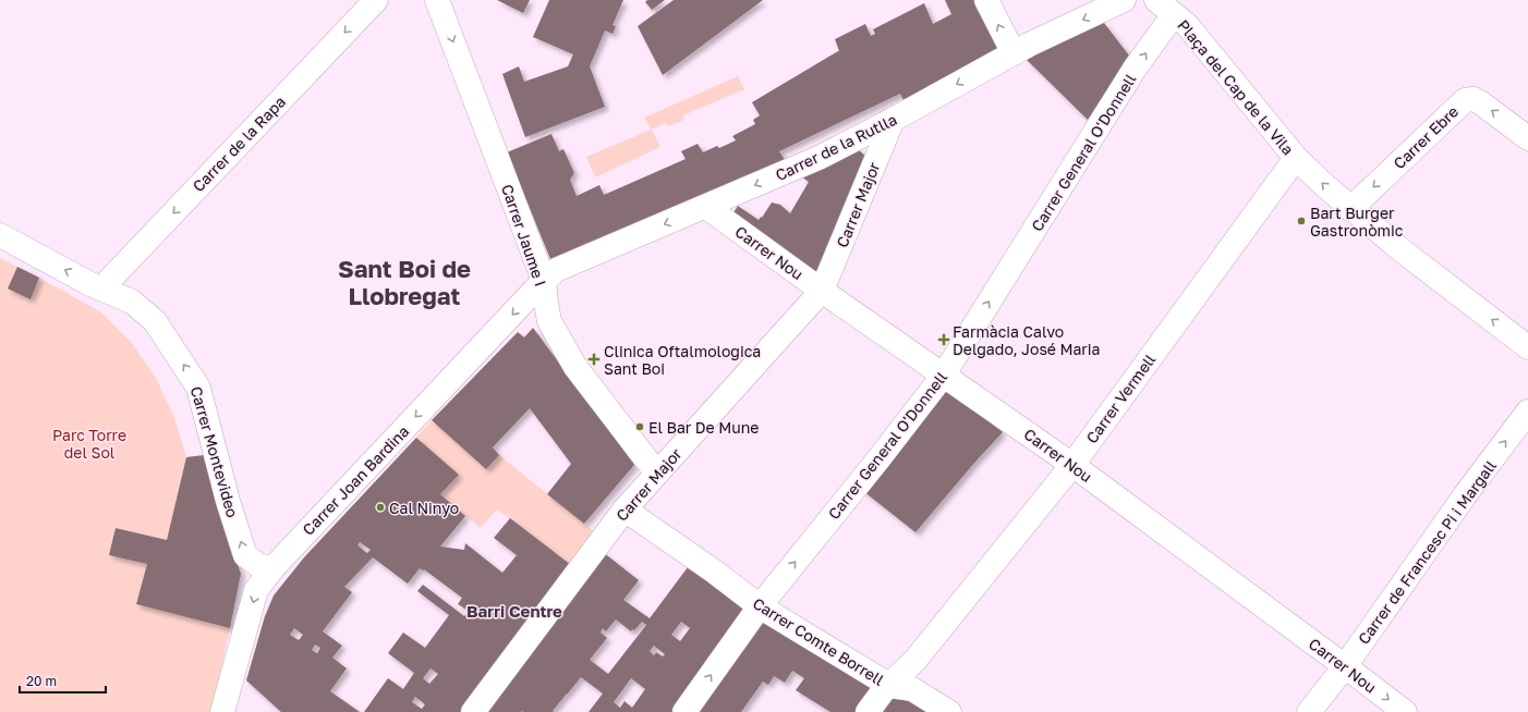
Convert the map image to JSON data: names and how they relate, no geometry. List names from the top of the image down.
{
  "streets": {
    "street": [
      "Plaça del Cap de la Vila",
      "Carrer Ebre",
      "Carrer de la Rapa",
      "Carrer de la Rutlla",
      "Carrer General O'Donnell",
      "Carrer Major",
      "Carrer Jaume I",
      "Carrer Nou",
      "Carrer Vermell",
      "Carrer Montevideo",
      "Carrer Joan Bardina",
      "Carrer de Francesc Pi i Margall",
      "Carrer Comte Borrell"
    ]
  },
  "crossings": [
    ["Plaça del Cap de la Vila", "Carrer Ebre"],
    ["Plaça del Cap de la Vila", "Carrer General O'Donnell"],
    ["Plaça del Cap de la Vila", "Carrer Vermell"],
    ["Carrer de la Rapa", "Carrer Montevideo"],
    ["Carrer de la Rutlla", "Carrer Major"],
    ["Carrer de la Rutlla", "Carrer Jaume I"],
    ["Carrer de la Rutlla", "Carrer Nou"],
    ["Carrer de la Rutlla", "Carrer Joan Bardina"],
    ["Carrer General O'Donnell", "Carrer Nou"],
    ["Carrer General O'Donnell", "Carrer Comte Borrell"],
    ["Carrer Major", "Carrer Jaume I"],
    ["Carrer Major", "Carrer Nou"],
    ["Carrer Major", "Carrer Comte Borrell"],
    ["Carrer Jaume I", "Carrer Joan Bardina"],
    ["Carrer Nou", "Carrer Vermell"],
    ["Carrer Nou", "Carrer de Francesc Pi i Margall"],
    ["Carrer Vermell", "Carrer Comte Borrell"],
    ["Carrer Montevideo", "Carrer Joan Bardina"]
  ],
  "one_way": [
    "Plaça del Cap de la Vila",
    "Carrer Ebre",
    "Carrer de la Rapa",
    "Carrer de la Rutlla",
    "Carrer General O'Donnell",
    "Carrer Jaume I",
    "Carrer Montevideo",
    "Carrer Joan Bardina",
    "Carrer de Francesc Pi i Margall"
  ],
  "districts": ["Sant Boi de Llobregat", "Barri Centre"],
  "parks": ["Parc Torre del Sol"],
  "places": {
    "other": ["Bart Burger Gastronòmic", "El Bar De Mune", "Cal Ninyo"],
    "health": ["Farmàcia Calvo Delgado, José Maria", "Clinica Oftalmologica Sant Boi"]
  },
  "scale_bar": "20 m"
}
